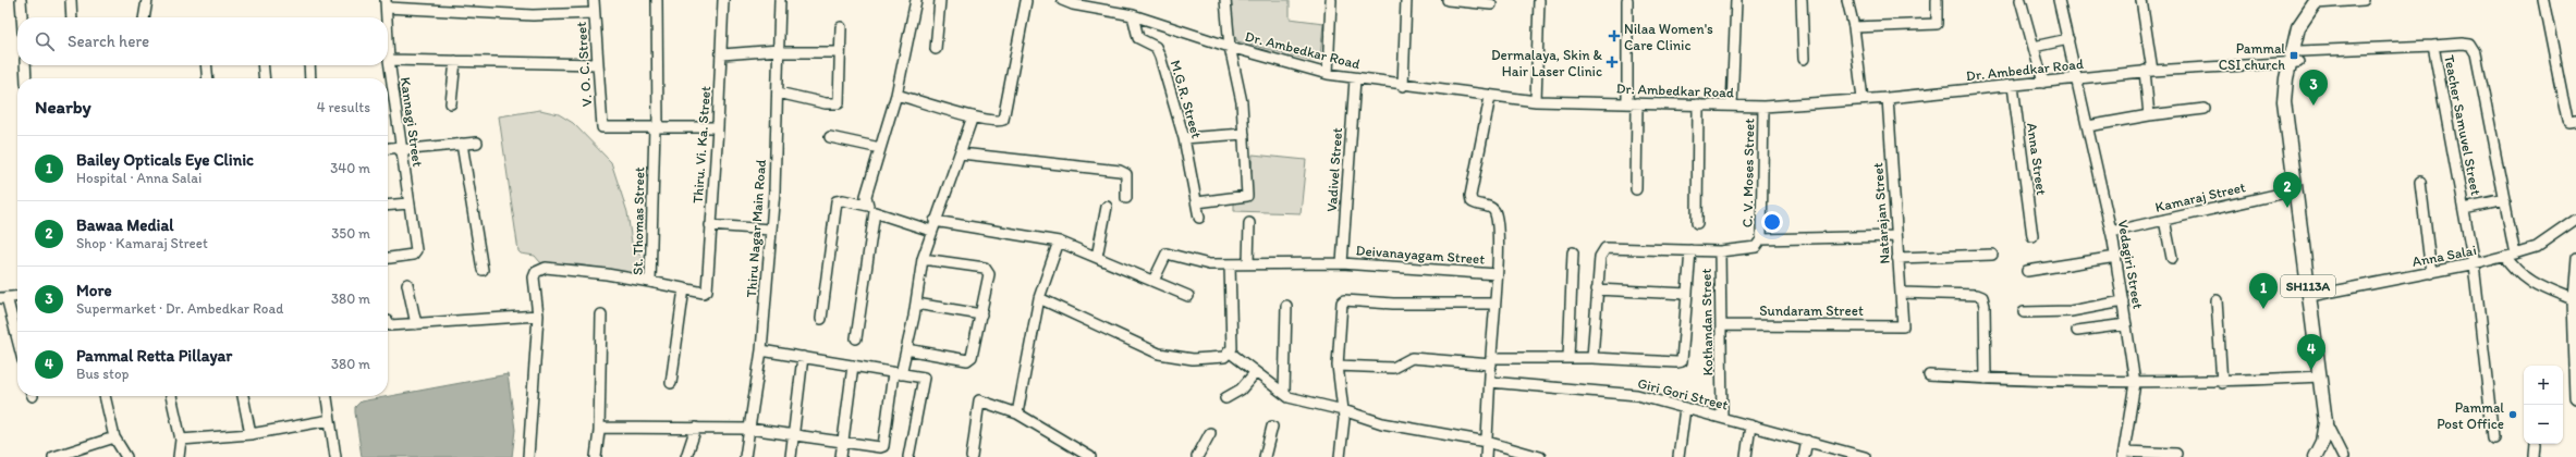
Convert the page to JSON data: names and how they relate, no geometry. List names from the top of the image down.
{
  "streets": {
    "main road": ["SH113A"],
    "street": [
      "Dr. Ambedkar Road",
      "V. O. C. Street",
      "M.G.R. Street",
      "Kannagi Street",
      "Teacher Samuvel Street",
      "Thiru. Vi. Ka. Street",
      "Anna Street",
      "Vadivel Street",
      "C. V. Moses Street",
      "Kamaraj Street",
      "Natarajan Street",
      "St. Thomas Street",
      "Thiru Nagar Main Road",
      "Deivanayagam Street",
      "Anna Salai",
      "Vedagiri Street",
      "Sundaram Street",
      "Kothandan Street",
      "Giri Gori Street"
    ]
  },
  "crossings": [
    ["Dr. Ambedkar Road", "M.G.R. Street"],
    ["Dr. Ambedkar Road", "Teacher Samuvel Street"],
    ["Dr. Ambedkar Road", "Anna Street"],
    ["Dr. Ambedkar Road", "Vadivel Street"],
    ["Dr. Ambedkar Road", "C. V. Moses Street"],
    ["Dr. Ambedkar Road", "Natarajan Street"],
    ["Dr. Ambedkar Road", "Vedagiri Street"],
    ["Dr. Ambedkar Road", "SH113A"],
    ["V. O. C. Street", "St. Thomas Street"],
    ["Teacher Samuvel Street", "Anna Salai"],
    ["Teacher Samuvel Street", "SH113A"],
    ["Thiru. Vi. Ka. Street", "St. Thomas Street"],
    ["Vadivel Street", "Deivanayagam Street"],
    ["Kamaraj Street", "Vedagiri Street"],
    ["Kamaraj Street", "SH113A"],
    ["Natarajan Street", "Sundaram Street"],
    ["Anna Salai", "SH113A"],
    ["Sundaram Street", "Kothandan Street"],
    ["Kothandan Street", "Giri Gori Street"]
  ],
  "places": {
    "health": ["Nilaa Women's Care Clinic", "Dermalaya, Skin & Hair Laser Clinic"],
    "transit": ["Pammal CSI church"],
    "other": ["Pammal Post Office"]
  },
  "page": {
    "search": "Search here",
    "pins": [
      "3",
      "2",
      "1",
      "4"
    ],
    "heading": ["Nearby", "4 results"],
    "list": [
      {
        "mark": "1",
        "name": "Bailey Opticals Eye Clinic",
        "note": "Hospital · Anna Salai",
        "value": "340 m"
      },
      {
        "mark": "2",
        "name": "Bawaa Medial",
        "note": "Shop · Kamaraj Street",
        "value": "350 m"
      },
      {
        "mark": "3",
        "name": "More",
        "note": "Supermarket · Dr. Ambedkar Road",
        "value": "380 m"
      },
      {
        "mark": "4",
        "name": "Pammal Retta Pillayar",
        "note": "Bus stop",
        "value": "380 m"
      }
    ],
    "map_buttons": ["+", "−"]
  }
}
